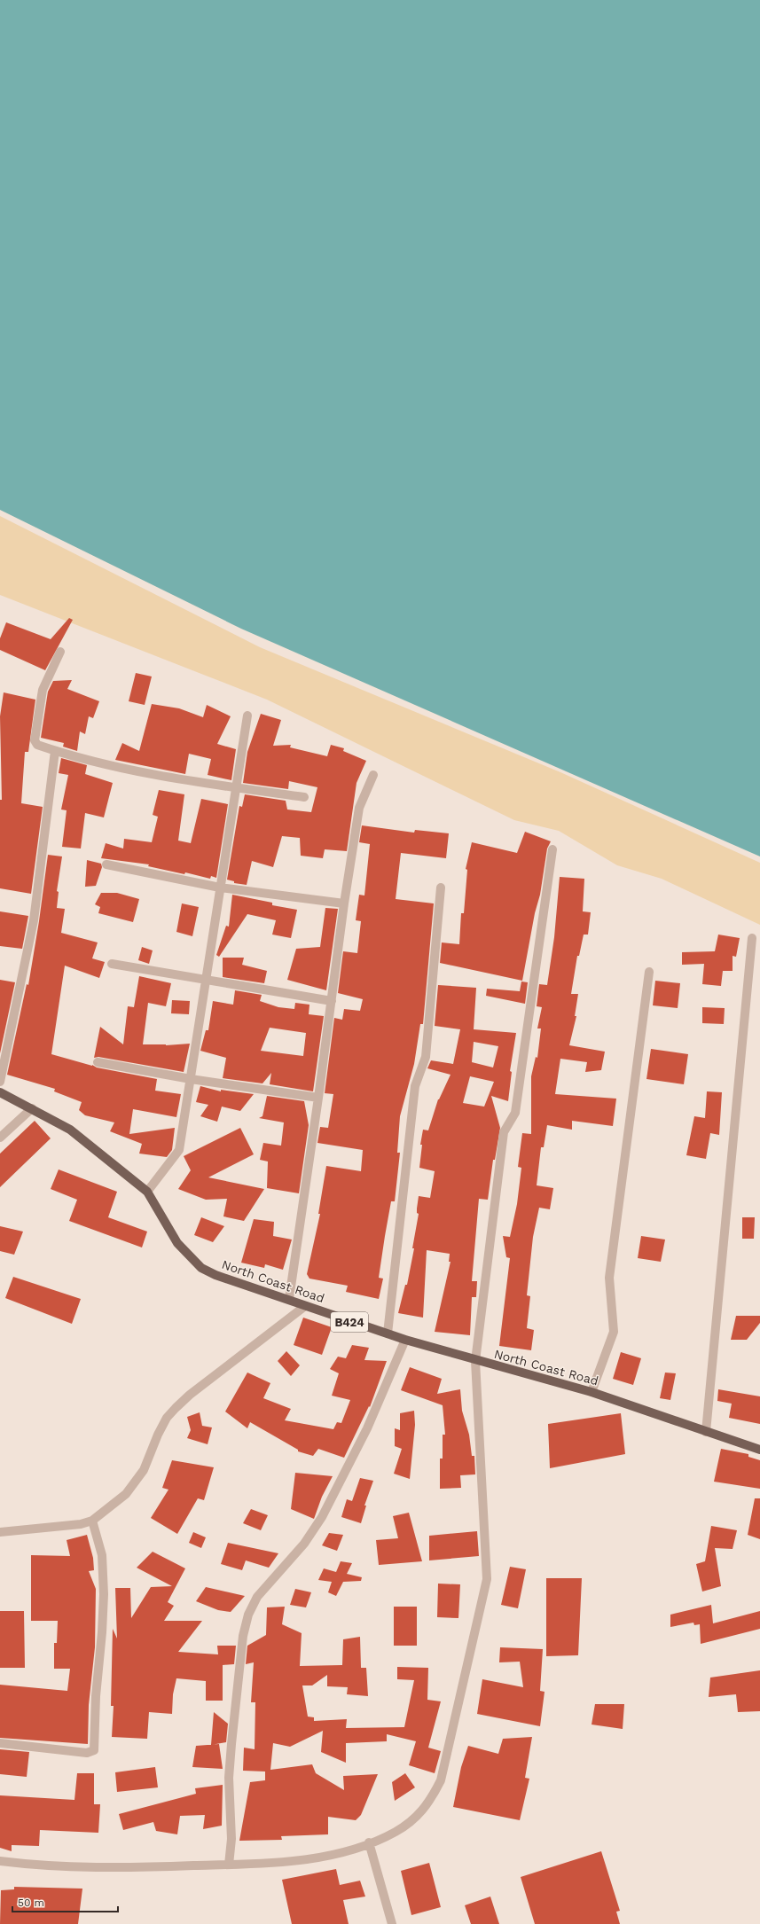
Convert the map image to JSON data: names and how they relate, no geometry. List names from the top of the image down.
{
  "streets": {
    "main road": ["North Coast Road", "B424"]
  },
  "scale_bar": "50 m"
}
